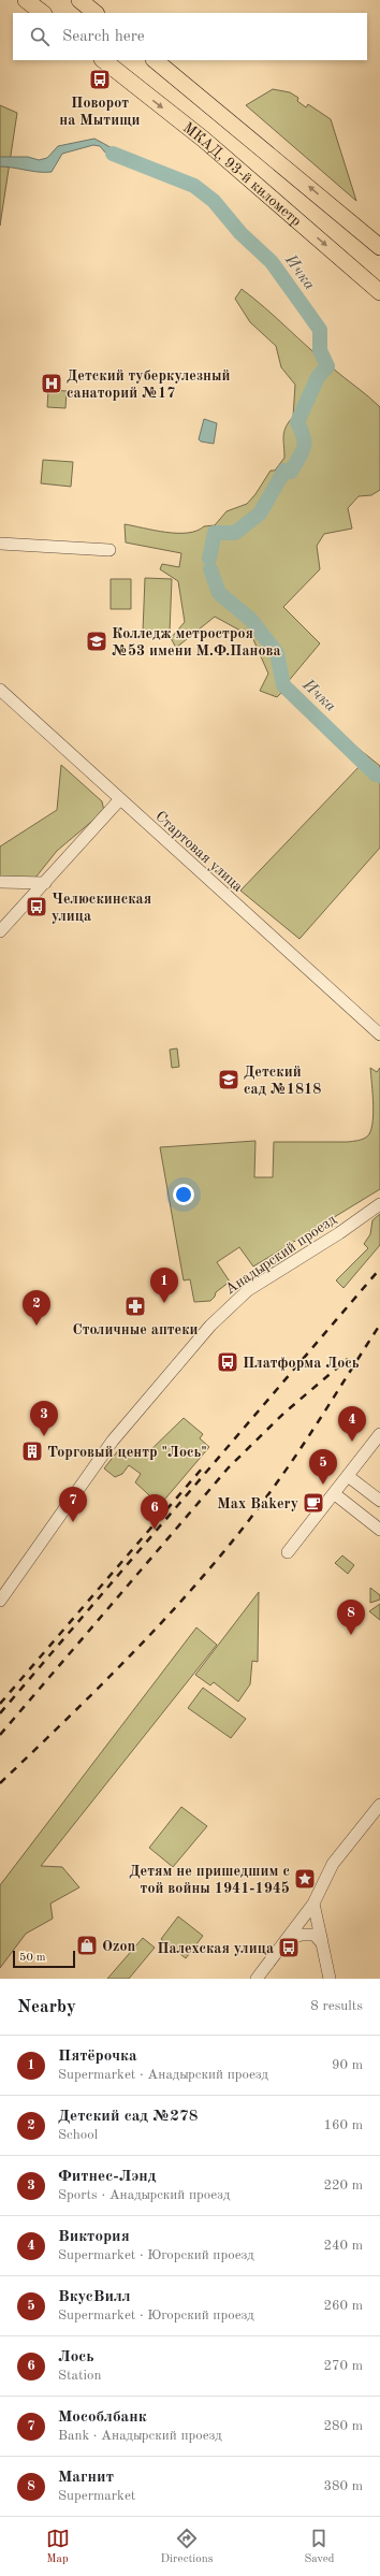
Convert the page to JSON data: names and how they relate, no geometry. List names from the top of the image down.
{
  "streets": {
    "highway": ["МКАД, 93-й километр"],
    "street": ["Стартовая улица", "Анадырский проезд"]
  },
  "water": ["Ичка"],
  "places": {
    "bus stop": [
      "Поворот на Мытищи",
      "Челюскинская улица",
      "Платформа Лось",
      "Палехская улица"
    ],
    "hospital": ["Детский туберкулезный санаторий №17"],
    "school or university": ["Колледж метростроя №53 имени М.Ф.Панова", "Детский сад №1818"],
    "pharmacy": ["Столичные аптеки"],
    "building": ["Торговый центр \"Лось\""],
    "cafe": ["Max Bakery"],
    "place": ["Детям не пришедшим с той войны 1941-1945"],
    "shop": ["Ozon"]
  },
  "scale_bar": "50 m",
  "page": {
    "search": "Search here",
    "pins": [
      "1",
      "2",
      "3",
      "4",
      "5",
      "7",
      "6",
      "8"
    ],
    "scale": "50 m",
    "heading": ["Nearby", "8 results"],
    "list": [
      {
        "mark": "1",
        "name": "Пятёрочка",
        "note": "Supermarket · Анадырский проезд",
        "value": "90 m"
      },
      {
        "mark": "2",
        "name": "Детский сад №278",
        "note": "School",
        "value": "160 m"
      },
      {
        "mark": "3",
        "name": "Фитнес-Лэнд",
        "note": "Sports · Анадырский проезд",
        "value": "220 m"
      },
      {
        "mark": "4",
        "name": "Виктория",
        "note": "Supermarket · Югорский проезд",
        "value": "240 m"
      },
      {
        "mark": "5",
        "name": "ВкусВилл",
        "note": "Supermarket · Югорский проезд",
        "value": "260 m"
      },
      {
        "mark": "6",
        "name": "Лось",
        "note": "Station",
        "value": "270 m"
      },
      {
        "mark": "7",
        "name": "Мособлбанк",
        "note": "Bank · Анадырский проезд",
        "value": "280 m"
      },
      {
        "mark": "8",
        "name": "Магнит",
        "note": "Supermarket",
        "value": "380 m"
      }
    ],
    "nav": ["Map", "Directions", "Saved"]
  }
}
